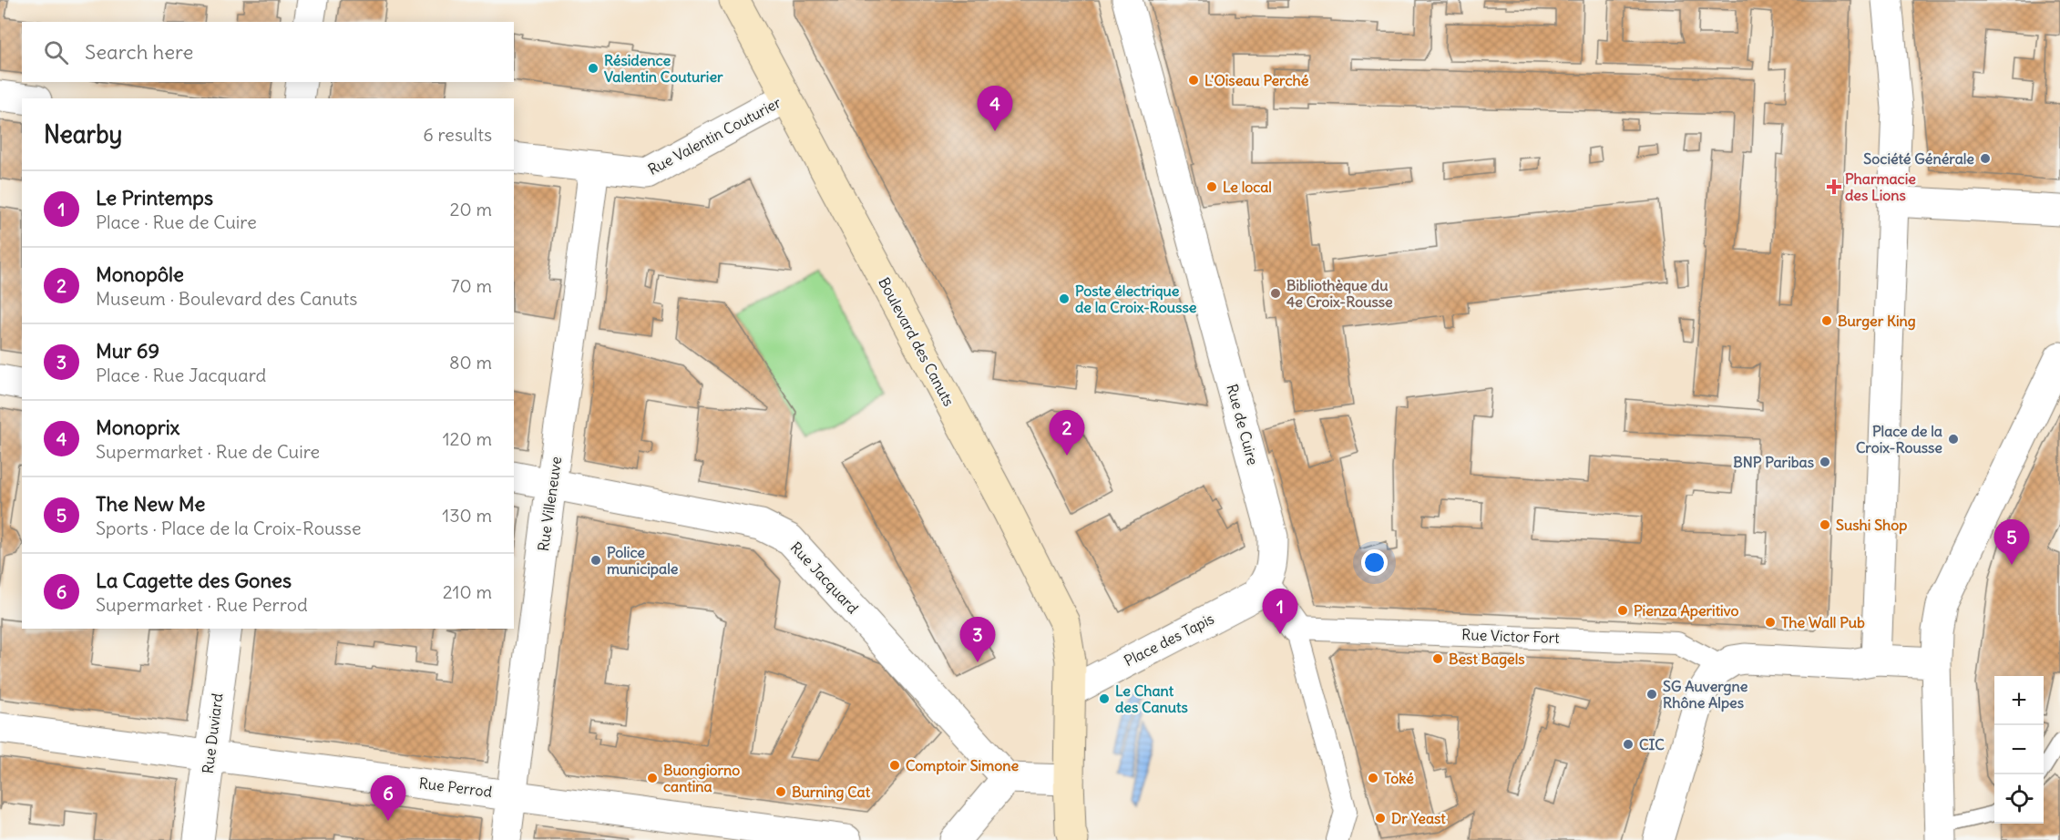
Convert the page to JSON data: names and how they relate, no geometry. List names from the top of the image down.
{
  "streets": {
    "main road": ["Boulevard des Canuts"],
    "street": [
      "Rue Valentin Couturier",
      "Rue de Cuire",
      "Rue Villeneuve",
      "Rue Jacquard",
      "Rue Victor Fort",
      "Place des Tapis",
      "Rue Duviard",
      "Rue Perrod"
    ]
  },
  "crossings": [
    ["Rue Valentin Couturier", "Boulevard des Canuts"],
    ["Rue Valentin Couturier", "Rue Villeneuve"],
    ["Boulevard des Canuts", "Place des Tapis"],
    ["Rue de Cuire", "Place des Tapis"],
    ["Rue Villeneuve", "Rue Jacquard"],
    ["Rue Villeneuve", "Rue Perrod"],
    ["Rue Duviard", "Rue Perrod"]
  ],
  "places": {
    "other": [
      "Résidence Valentin Couturier",
      "L'Oiseau Perché",
      "Société Générale",
      "Le local",
      "Bibliothèque du 4e Croix-Rousse",
      "Poste électrique de la Croix-Rousse",
      "Burger King",
      "Place de la Croix-Rousse",
      "BNP Paribas",
      "Sushi Shop",
      "Police municipale",
      "Pienza Aperitivo",
      "The Wall Pub",
      "Best Bagels",
      "SG Auvergne Rhône Alpes",
      "Le Chant des Canuts",
      "CIC",
      "Comptoir Simone",
      "Buongiorno cantina",
      "Toké",
      "Burning Cat",
      "Dr Yeast"
    ],
    "health": ["Pharmacie des Lions"]
  },
  "page": {
    "search": "Search here",
    "pins": [
      "4",
      "2",
      "5",
      "1",
      "3",
      "6"
    ],
    "heading": ["Nearby", "6 results"],
    "list": [
      {
        "mark": "1",
        "name": "Le Printemps",
        "note": "Place · Rue de Cuire",
        "value": "20 m"
      },
      {
        "mark": "2",
        "name": "Monopôle",
        "note": "Museum · Boulevard des Canuts",
        "value": "70 m"
      },
      {
        "mark": "3",
        "name": "Mur 69",
        "note": "Place · Rue Jacquard",
        "value": "80 m"
      },
      {
        "mark": "4",
        "name": "Monoprix",
        "note": "Supermarket · Rue de Cuire",
        "value": "120 m"
      },
      {
        "mark": "5",
        "name": "The New Me",
        "note": "Sports · Place de la Croix-Rousse",
        "value": "130 m"
      },
      {
        "mark": "6",
        "name": "La Cagette des Gones",
        "note": "Supermarket · Rue Perrod",
        "value": "210 m"
      }
    ],
    "map_buttons": ["+", "−"]
  }
}
